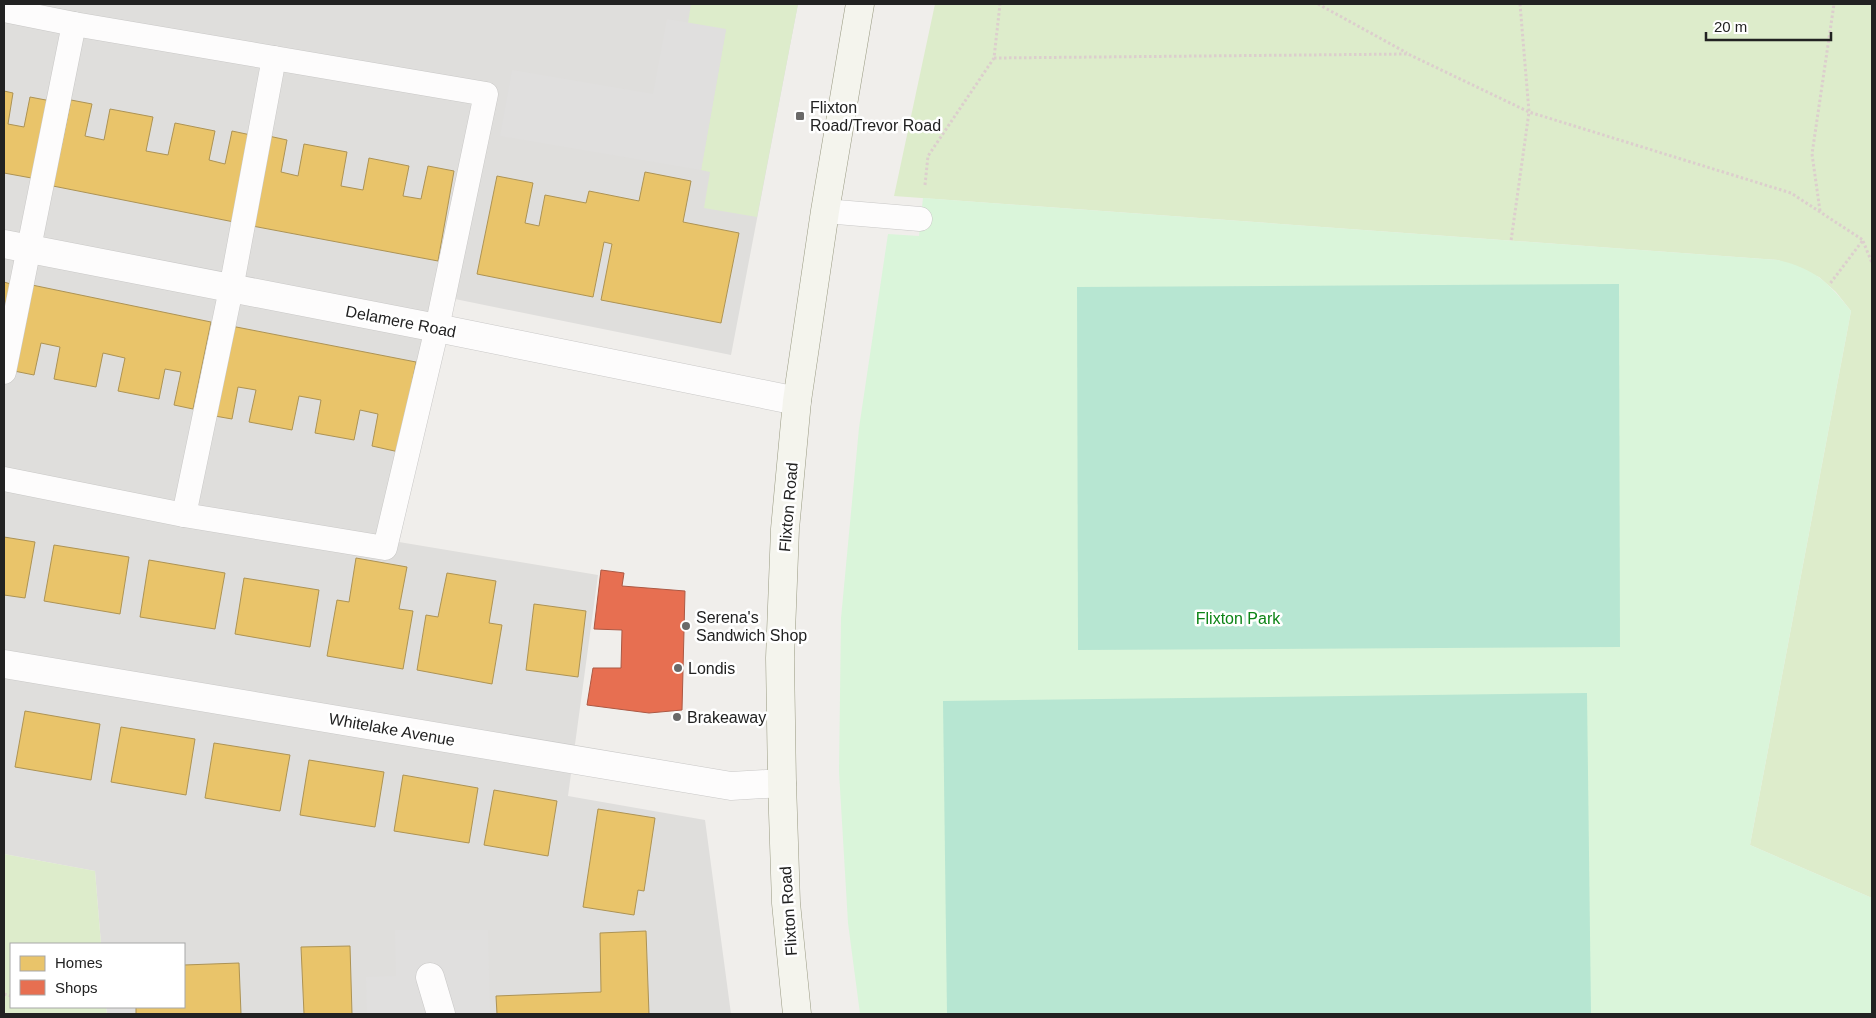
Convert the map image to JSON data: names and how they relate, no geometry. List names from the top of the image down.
{
  "streets": {
    "main road": ["Flixton Road"],
    "street": ["Delamere Road", "Whitelake Avenue"]
  },
  "crossings": [
    ["Delamere Road", "Flixton Road"],
    ["Flixton Road", "Whitelake Avenue"]
  ],
  "parks": ["Flixton Park"],
  "places": {
    "transit": ["Flixton Road/Trevor Road"],
    "other": ["Serena's Sandwich Shop", "Londis", "Brakeaway"]
  },
  "legend": ["Homes", "Shops"],
  "scale_bar": "20 m"
}
